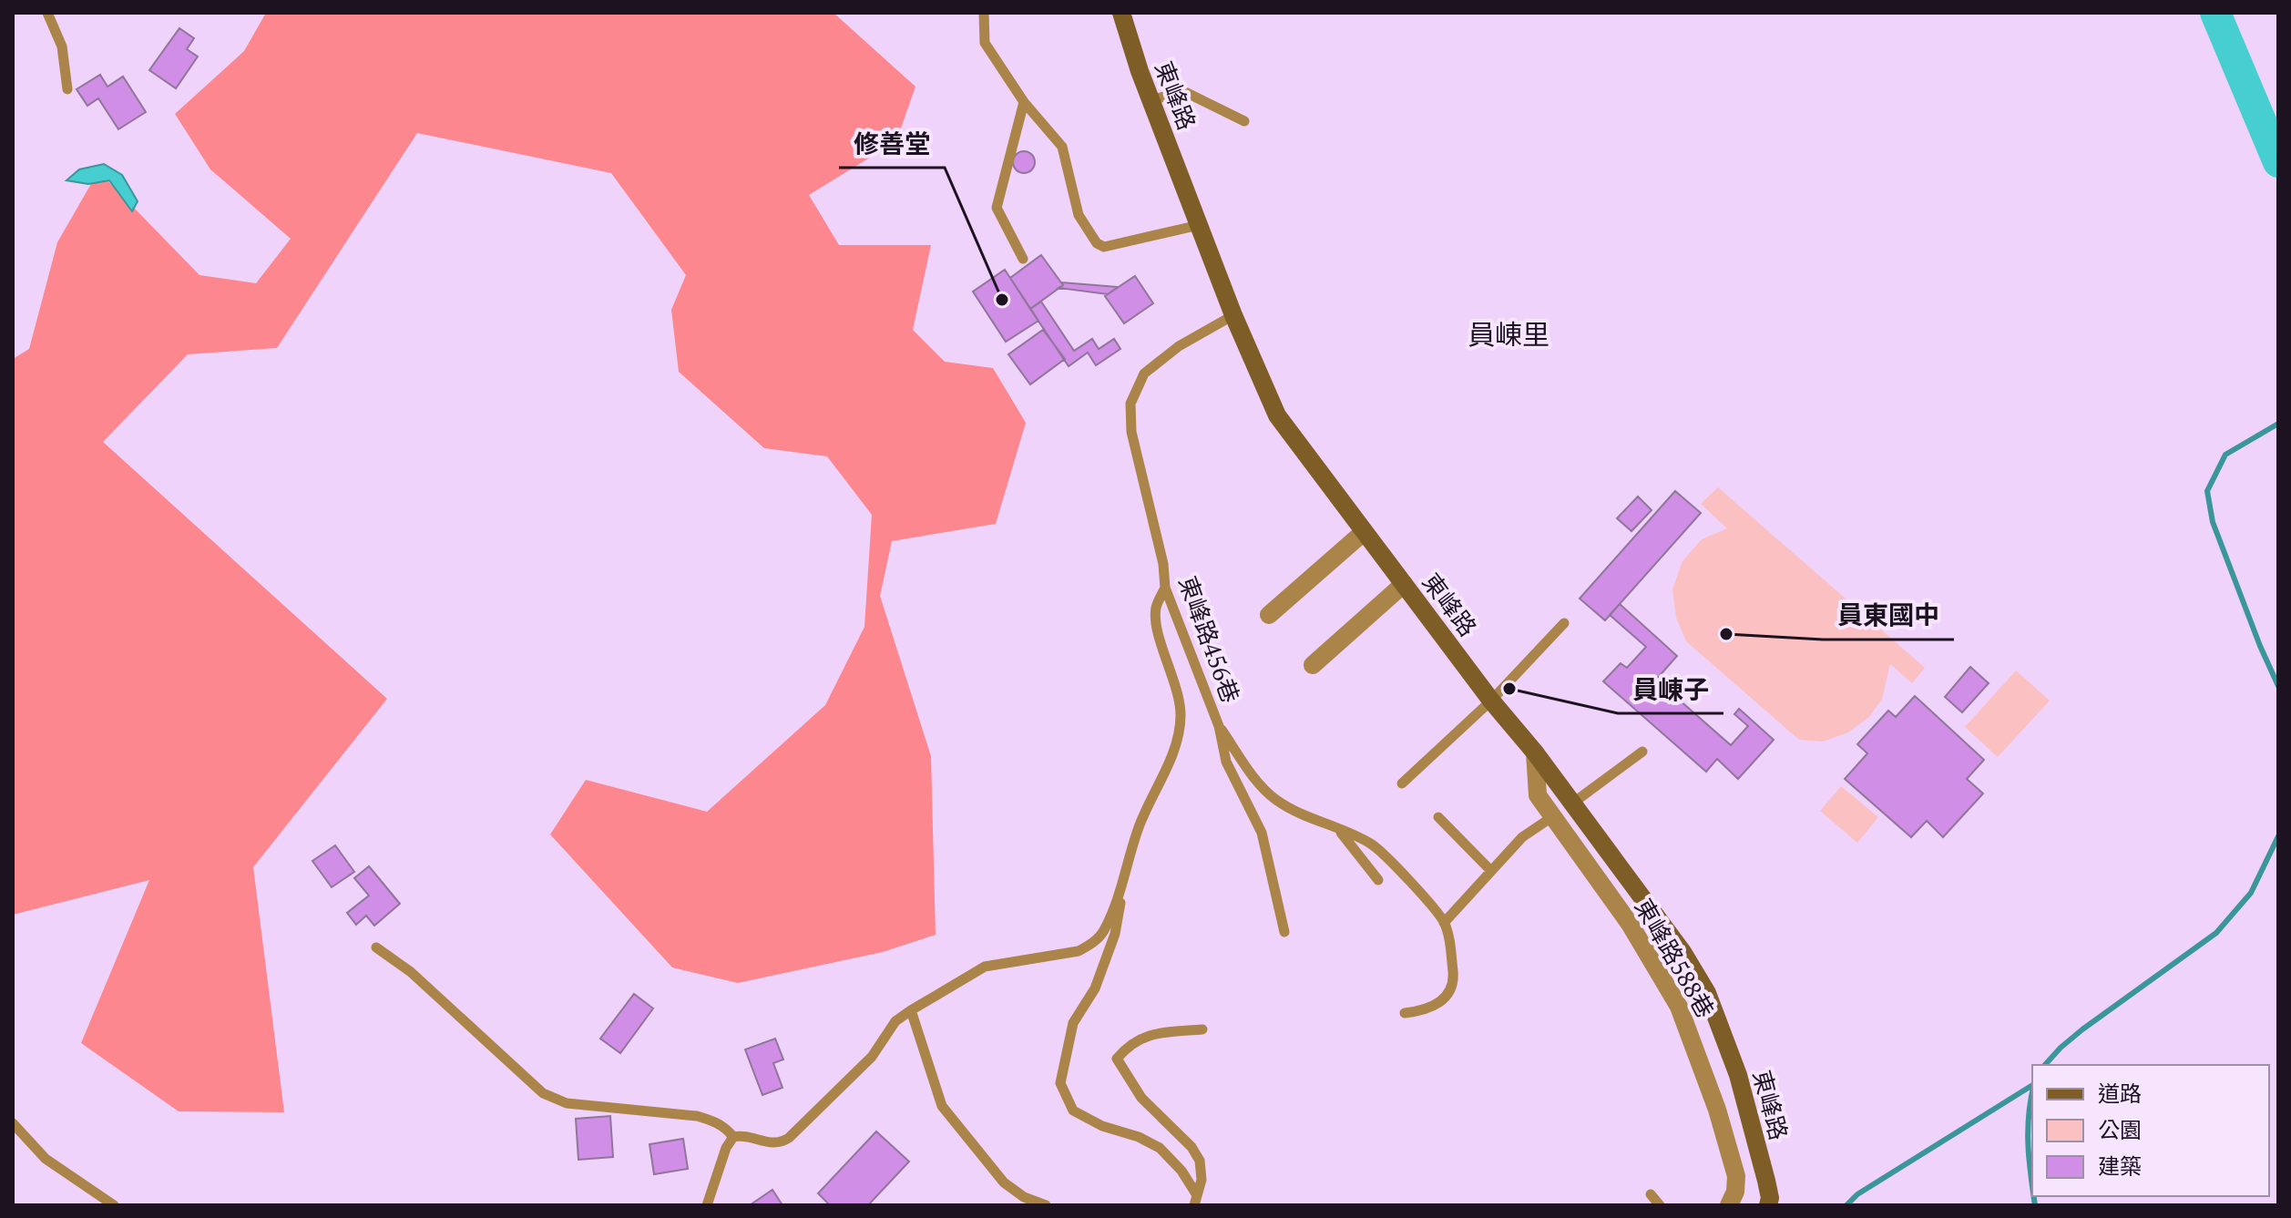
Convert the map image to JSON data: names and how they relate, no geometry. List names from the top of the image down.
{
  "streets": {
    "main road": ["東峰路"],
    "street": ["東峰路588巷"],
    "lane": ["東峰路456巷"]
  },
  "crossings": [
    ["東峰路", "東峰路456巷"],
    ["東峰路", "東峰路588巷"]
  ],
  "districts": ["員崠里"],
  "places": ["修善堂", "員東國中", "員崠子"],
  "legend": ["道路", "公園", "建築"]
}
